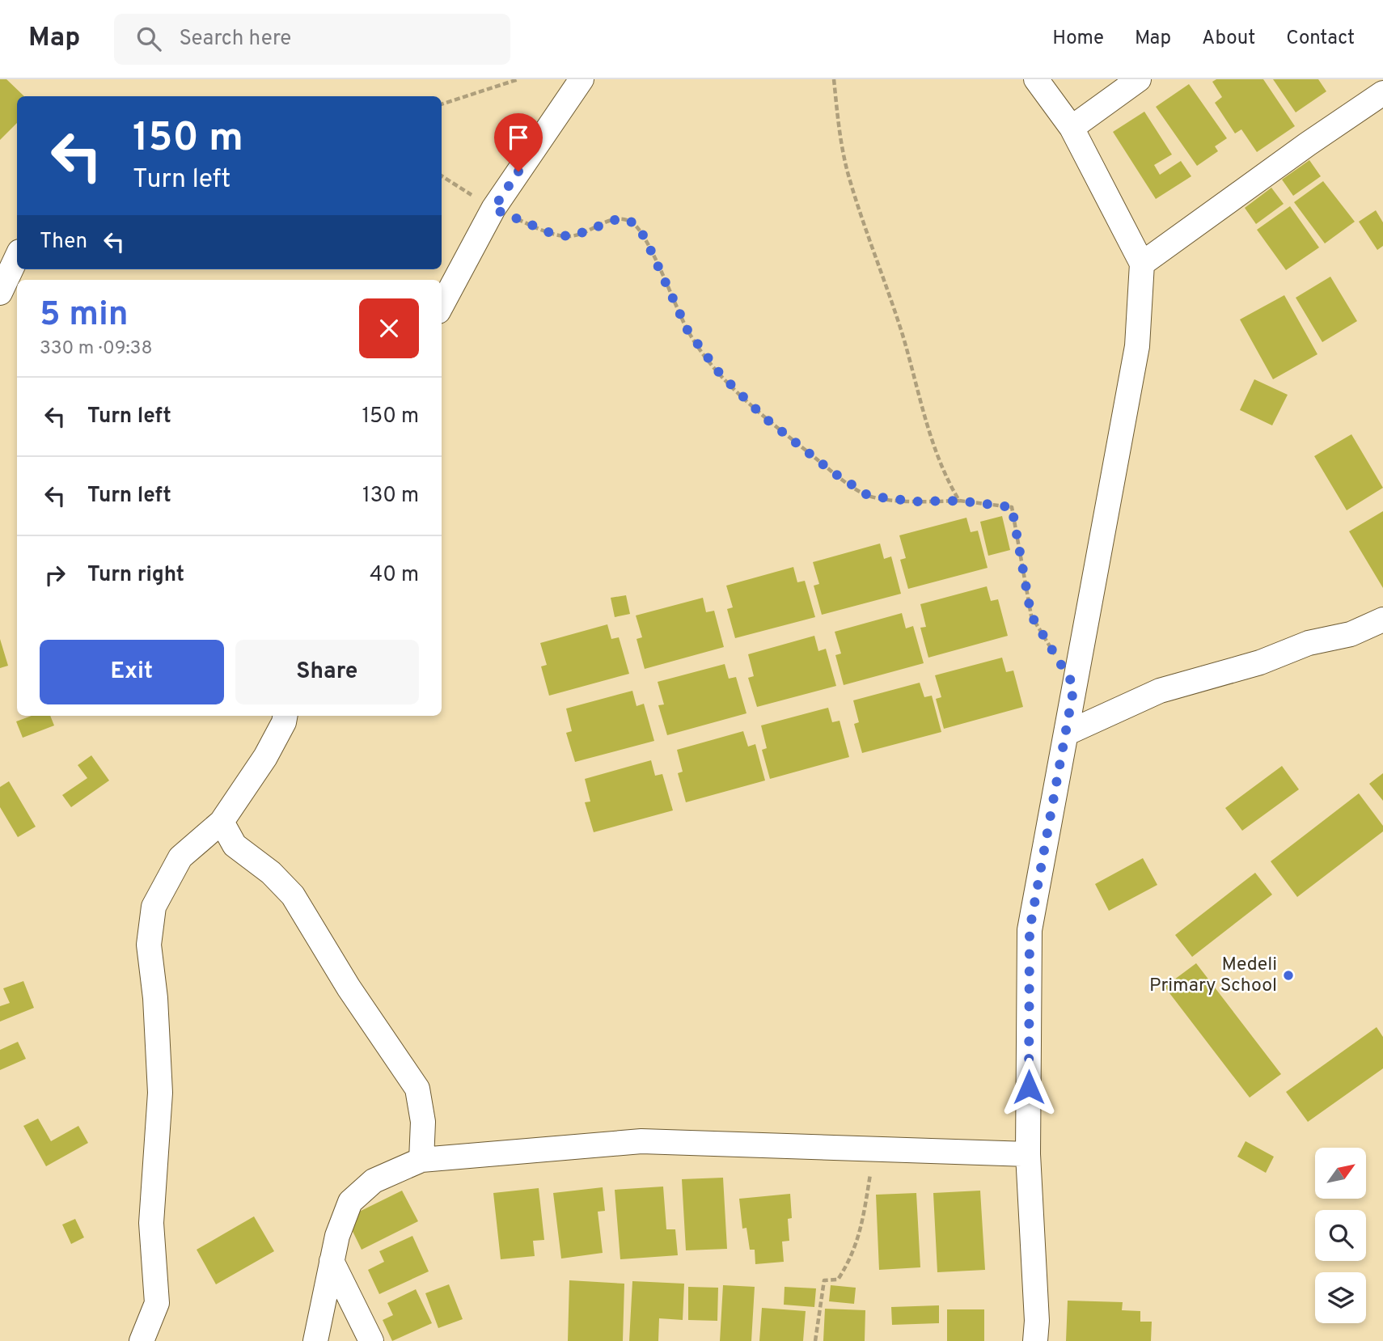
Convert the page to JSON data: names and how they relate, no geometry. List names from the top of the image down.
{
  "places": ["Medeli Primary School"],
  "north": "top right",
  "page": {
    "header": "Map",
    "search": "Search here",
    "nav": [
      "Home",
      "Map",
      "About",
      "Contact"
    ],
    "turn": ["150 m", "Turn left"],
    "then": "Then",
    "heading": ["5 min", "330 m · 09:38"],
    "list": [
      {
        "name": "Turn left",
        "value": "150 m"
      },
      {
        "name": "Turn left",
        "value": "130 m"
      },
      {
        "name": "Turn right",
        "value": "40 m"
      }
    ],
    "buttons": ["Exit", "Share"]
  }
}
